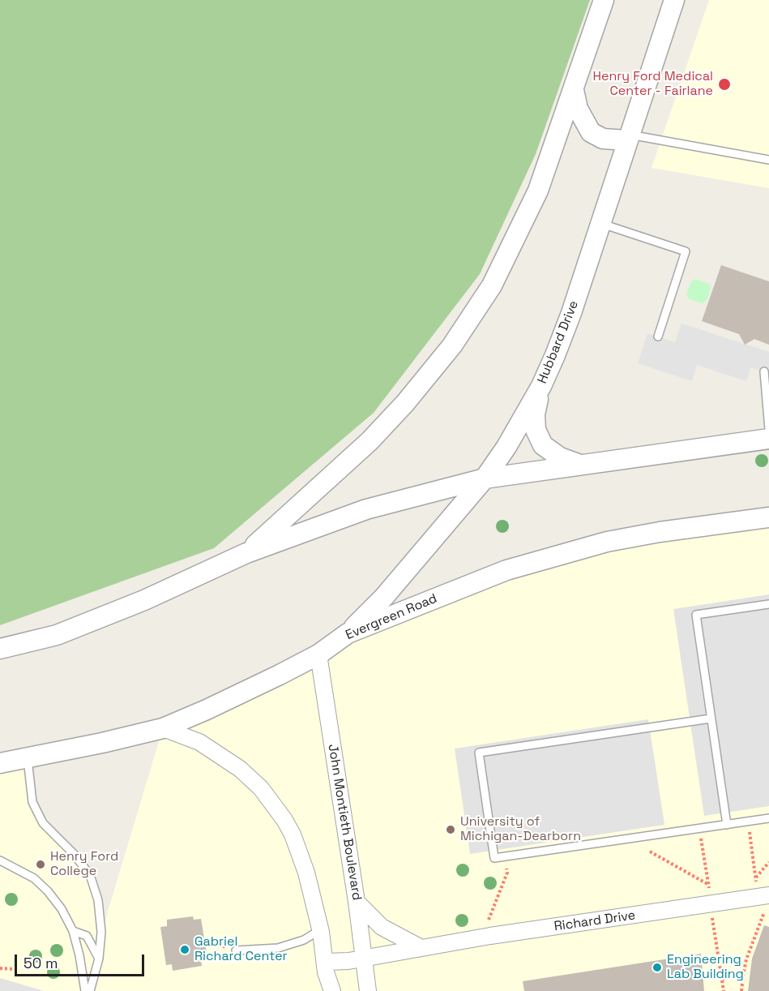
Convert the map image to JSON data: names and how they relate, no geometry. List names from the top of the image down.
{
  "streets": {
    "street": [
      "Hubbard Drive",
      "Evergreen Road",
      "John Montieth Boulevard",
      "Richard Drive"
    ]
  },
  "crossings": [
    ["Hubbard Drive", "Evergreen Road"],
    ["Evergreen Road", "John Montieth Boulevard"],
    ["John Montieth Boulevard", "Richard Drive"]
  ],
  "places": [
    "Henry Ford Medical Center - Fairlane",
    "University of Michigan-Dearborn",
    "Henry Ford College",
    "Gabriel Richard Center",
    "Engineering Lab Building"
  ],
  "scale_bar": "50 m"
}
